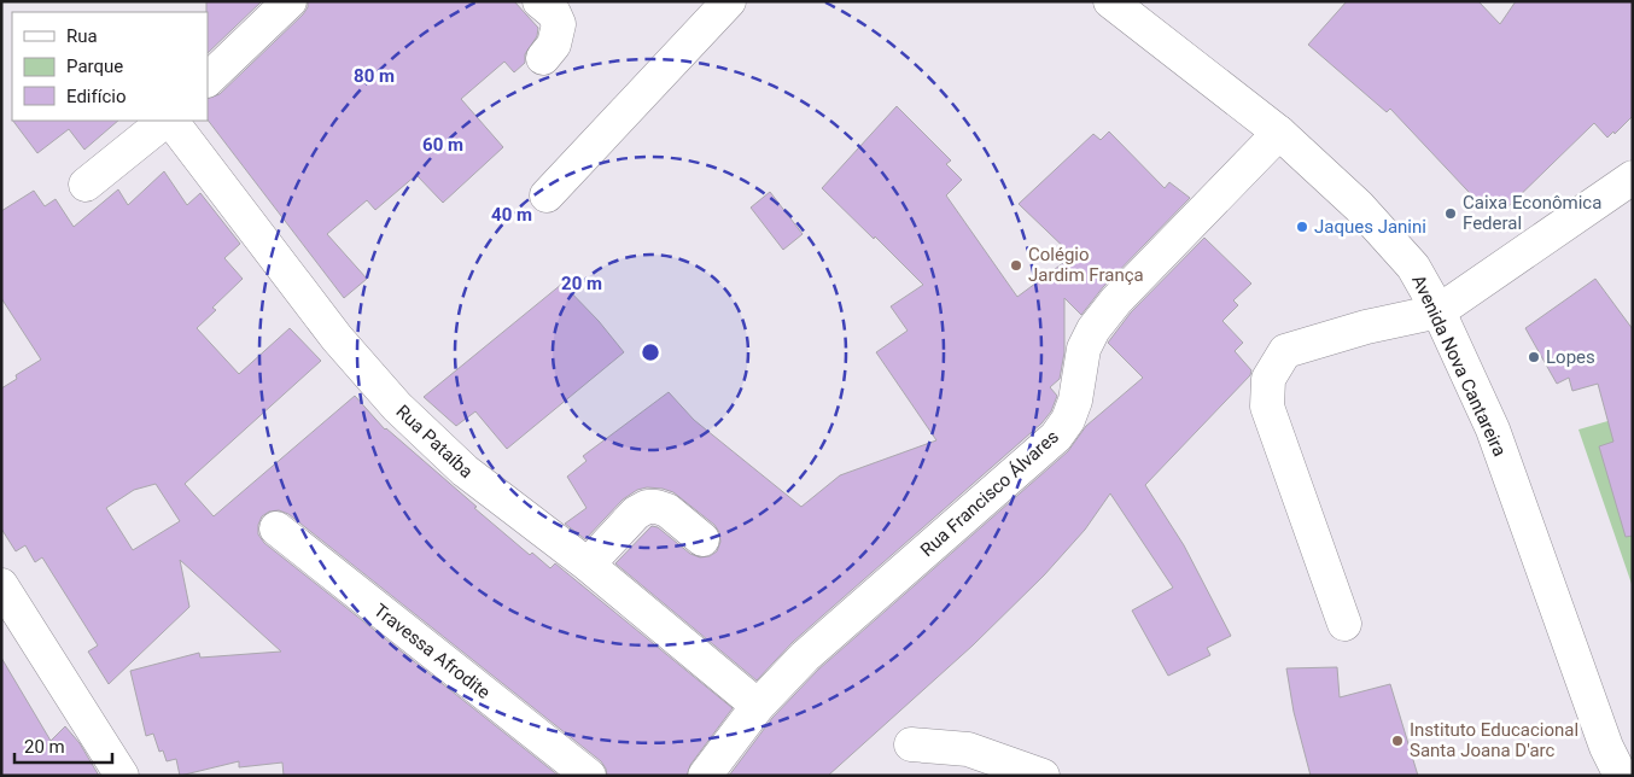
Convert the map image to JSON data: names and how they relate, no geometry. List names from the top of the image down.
{
  "streets": {
    "street": [
      "Avenida Nova Cantareira",
      "Rua Pataíba",
      "Rua Francisco Álvares",
      "Travessa Afrodite"
    ]
  },
  "crossings": [
    ["Avenida Nova Cantareira", "Rua Francisco Álvares"],
    ["Rua Pataíba", "Rua Francisco Álvares"]
  ],
  "places": [
    "Caixa Econômica Federal",
    "Jaques Janini",
    "Colégio Jardim França",
    "Lopes",
    "Instituto Educacional Santa Joana D'arc"
  ],
  "legend": ["Rua", "Parque", "Edifício"],
  "scale_bar": "20 m",
  "rings": [
    "80 m",
    "60 m",
    "40 m",
    "20 m"
  ]
}
